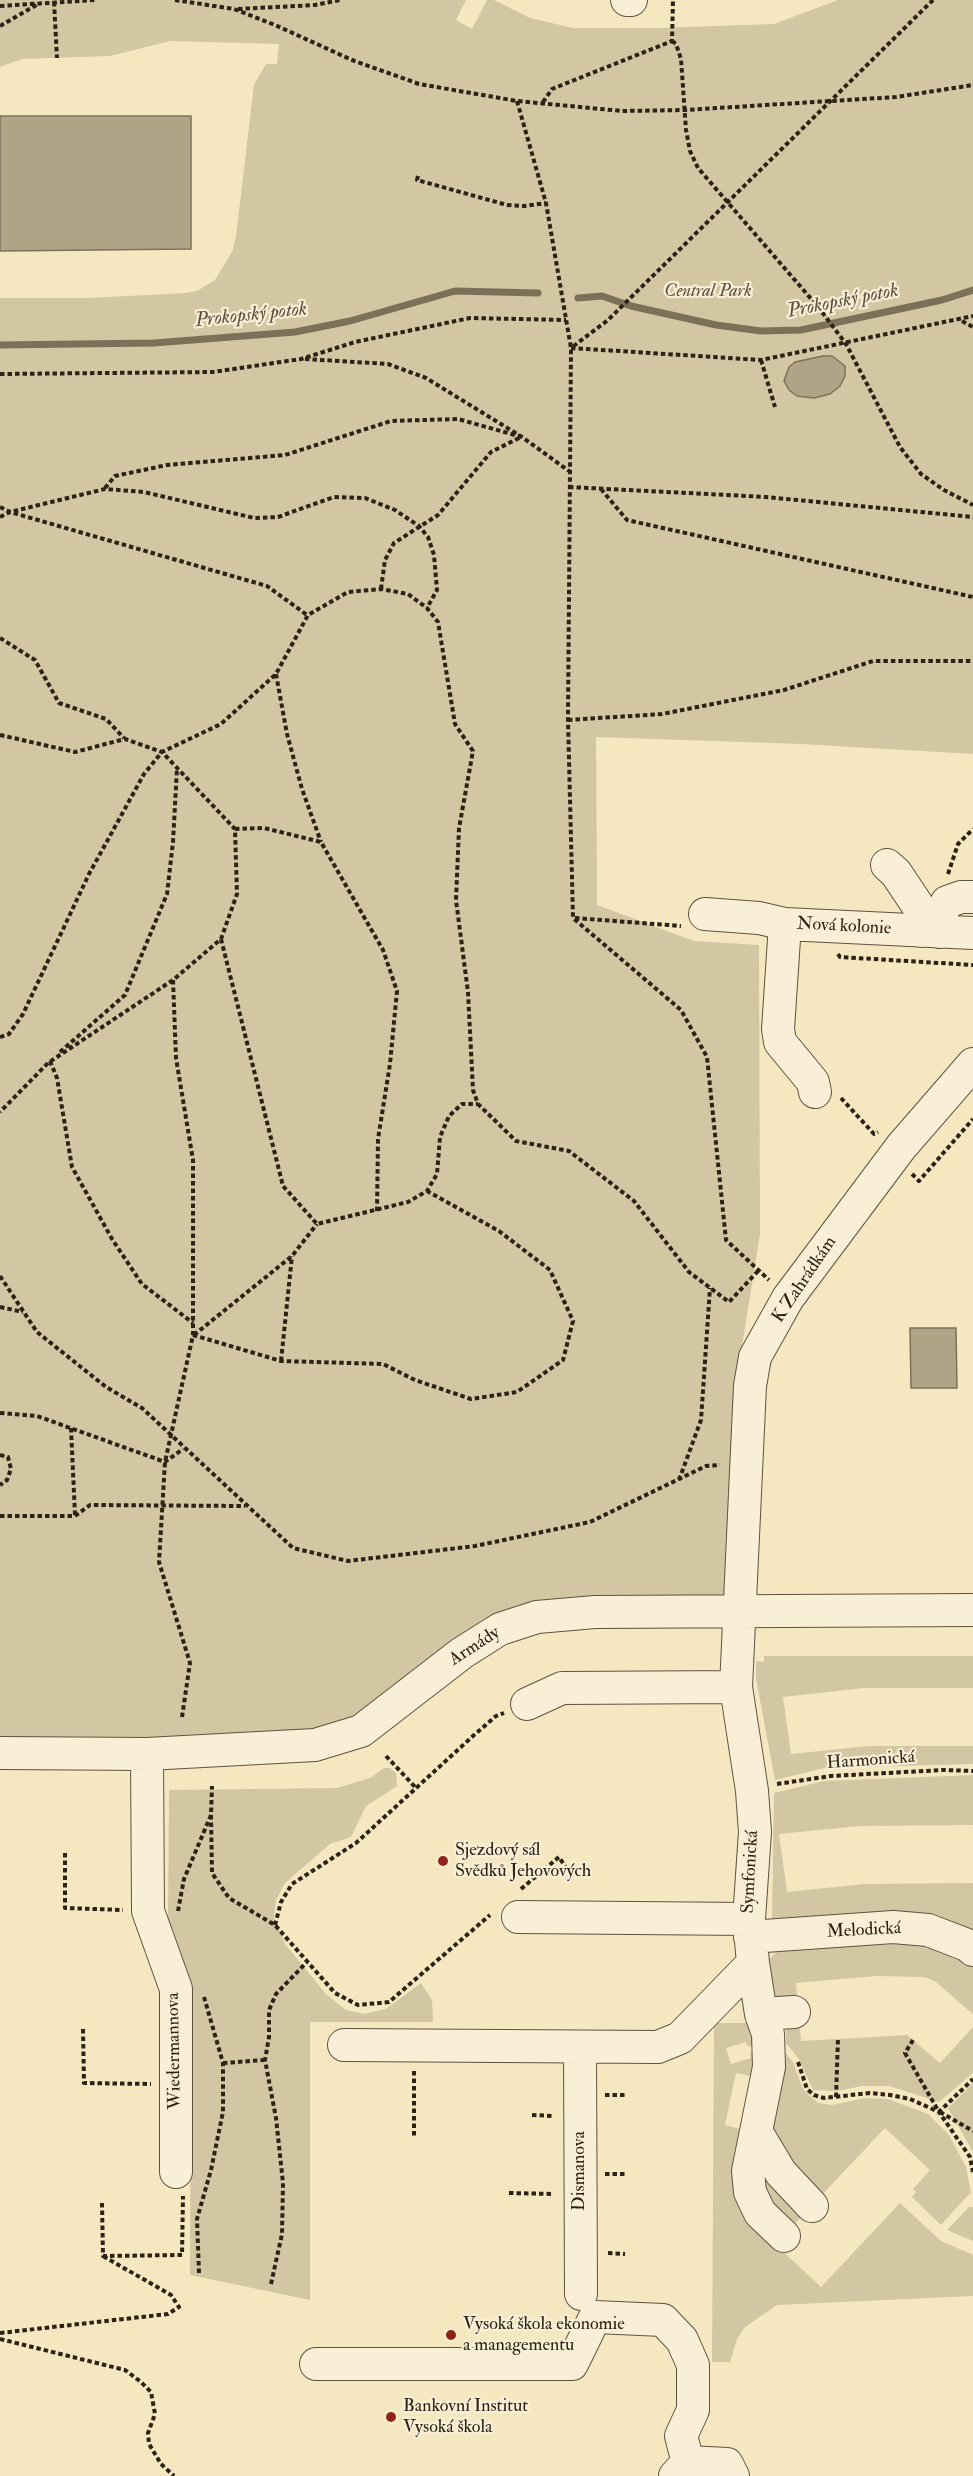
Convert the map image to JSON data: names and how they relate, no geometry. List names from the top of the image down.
{
  "streets": {
    "street": [
      "Nová kolonie",
      "K Zahrádkám",
      "Armády",
      "Symfonická",
      "Melodická",
      "Wiedermannova",
      "Dismanova"
    ],
    "path": ["Harmonická"]
  },
  "crossings": [
    ["K Zahrádkám", "Armády"],
    ["K Zahrádkám", "Symfonická"],
    ["Armády", "Symfonická"],
    ["Armády", "Wiedermannova"],
    ["Symfonická", "Melodická"]
  ],
  "water": ["Prokopský potok"],
  "parks": ["Central Park"],
  "places": ["Sjezdový sál Svědků Jehovových", "Vysoká škola ekonomie a managementu", "Bankovní Institut Vysoká škola"]
}
